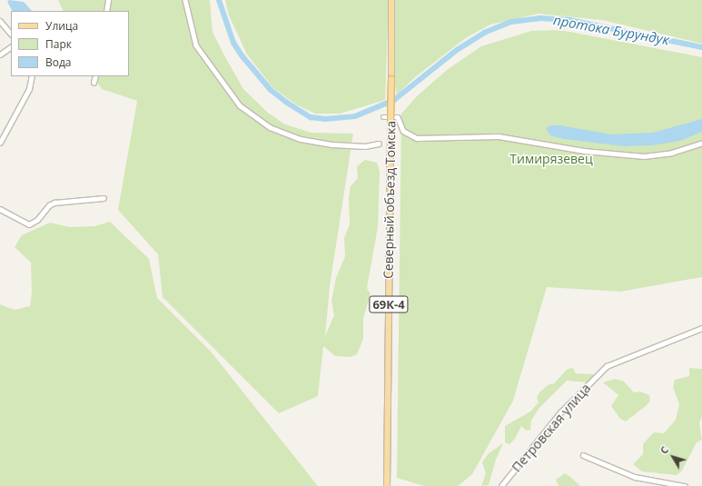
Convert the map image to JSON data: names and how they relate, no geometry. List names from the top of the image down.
{
  "streets": {
    "main road": ["Северный объезд Томска", "69К-4"],
    "street": ["Петровская улица"]
  },
  "water": ["протока Бурундук"],
  "parks": ["Тимирязевец"],
  "legend": ["Улица", "Парк", "Вода"],
  "north": "top left"
}
